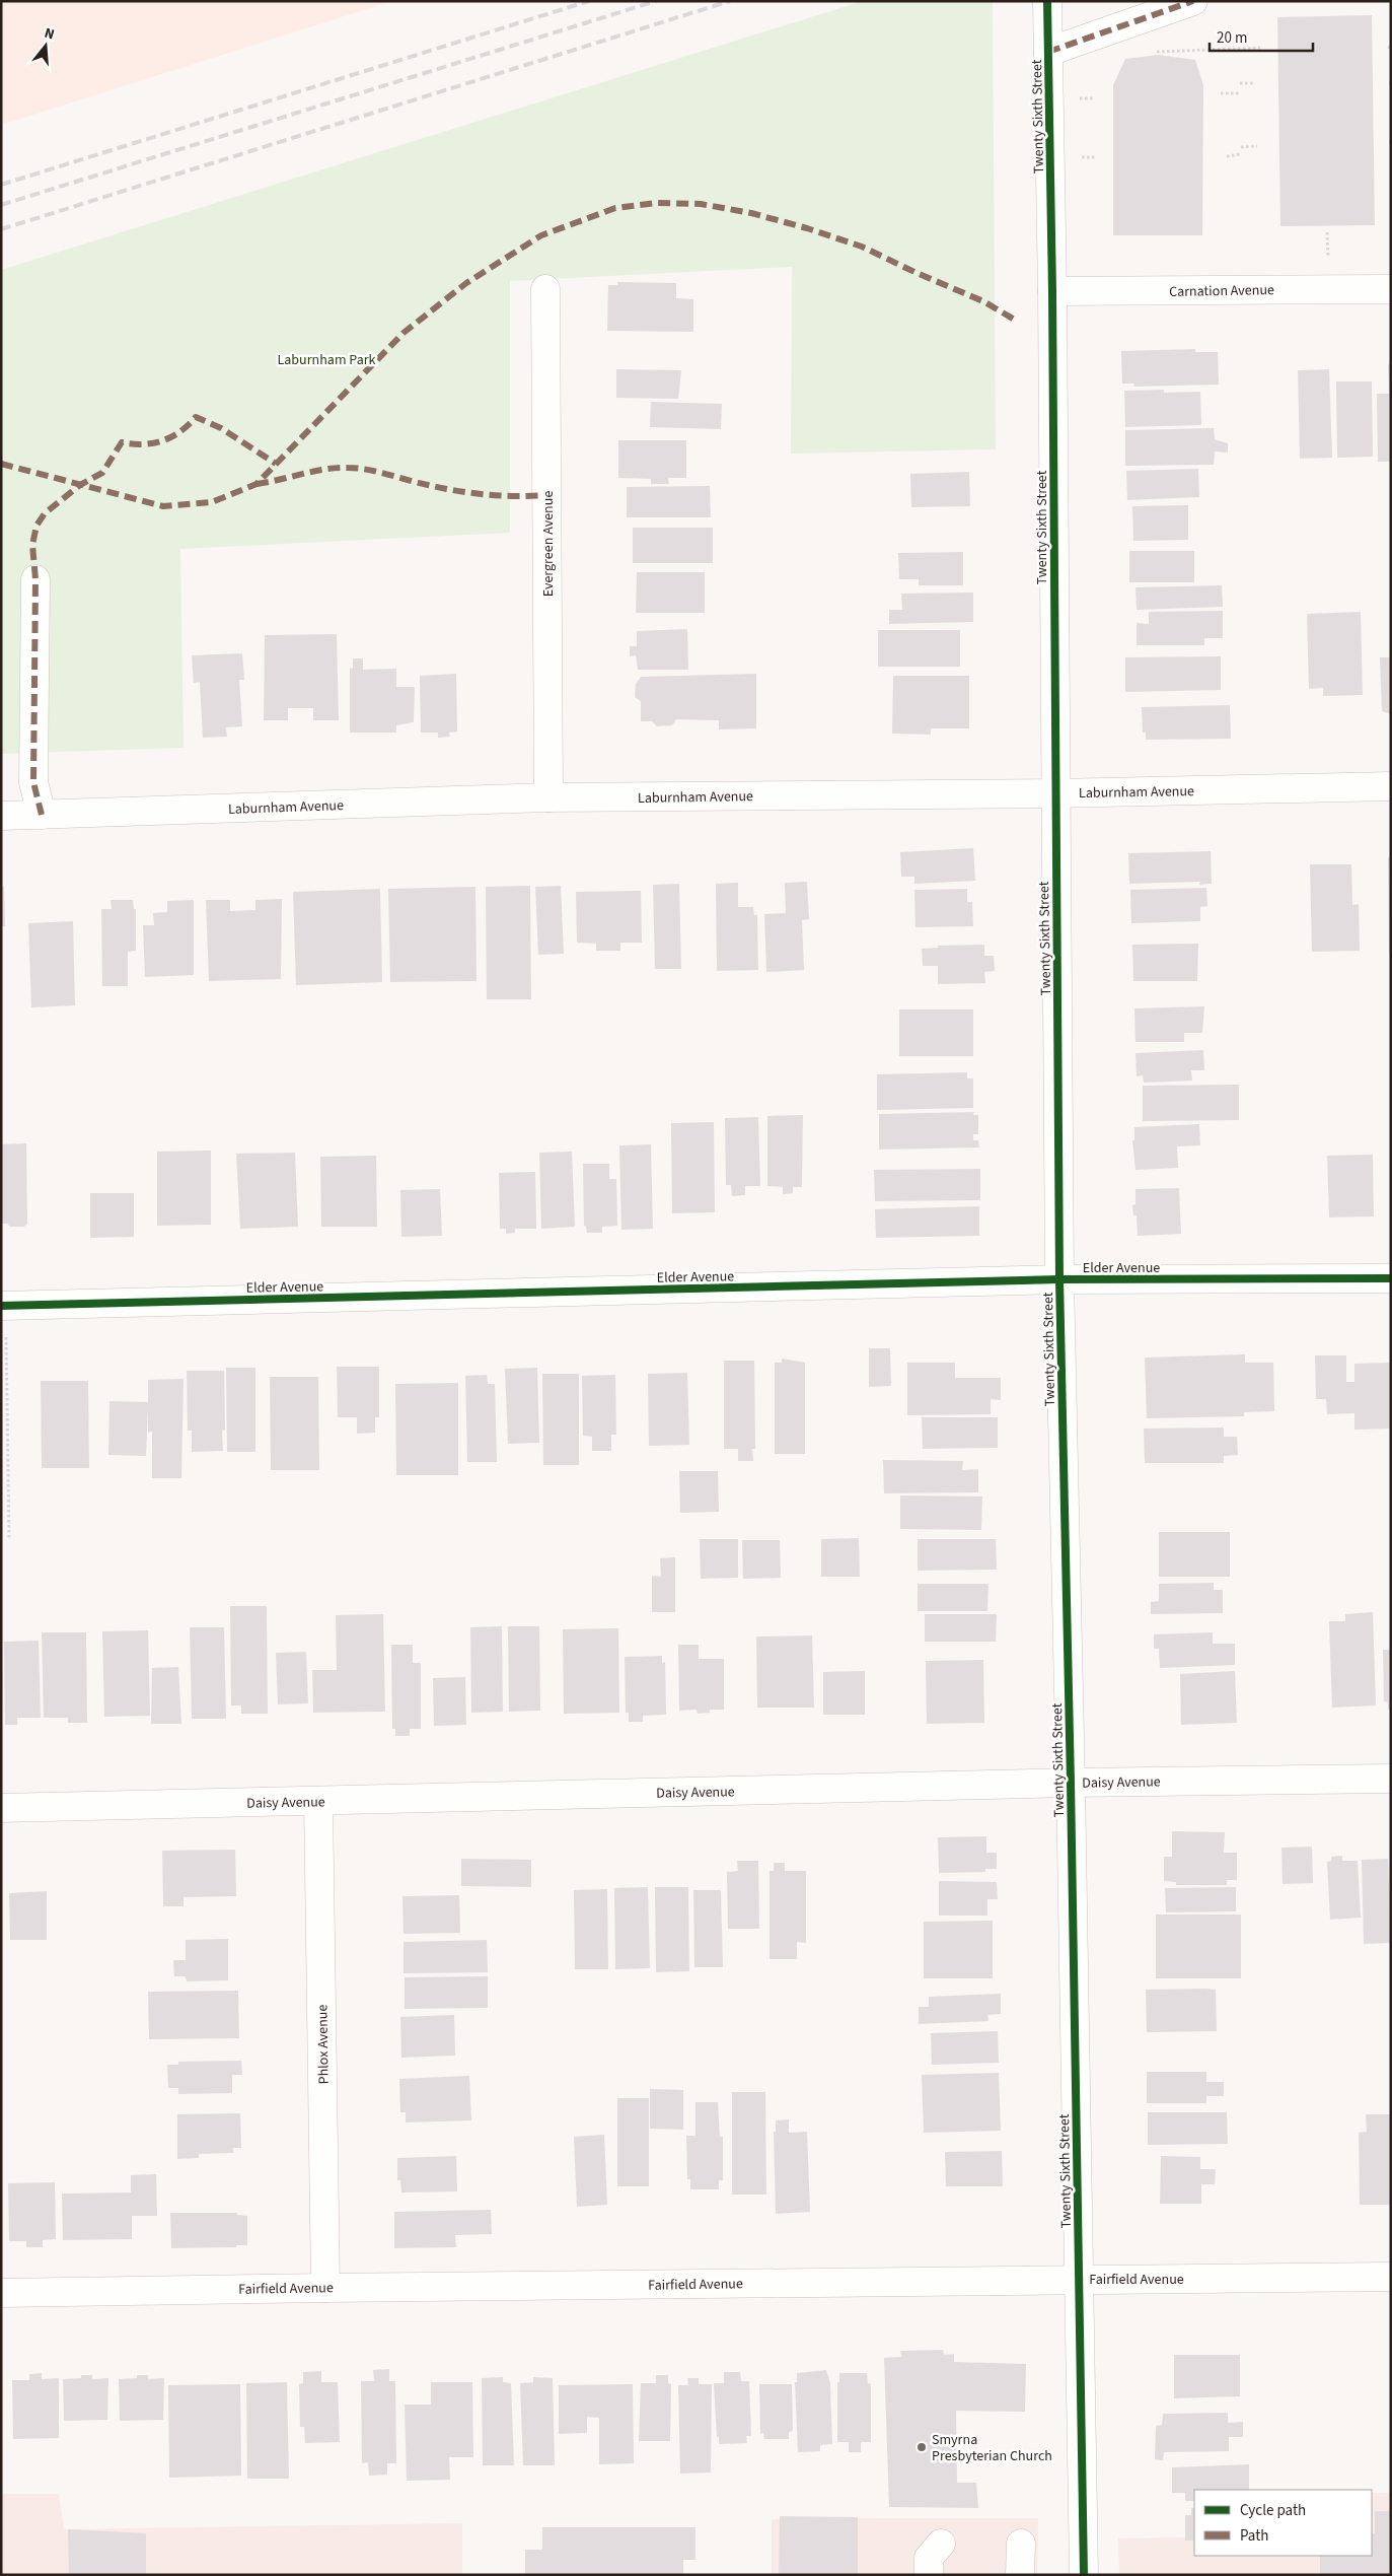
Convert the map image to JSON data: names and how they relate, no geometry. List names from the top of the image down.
{
  "streets": {
    "street": [
      "Twenty Sixth Street",
      "Carnation Avenue",
      "Evergreen Avenue",
      "Laburnham Avenue",
      "Elder Avenue",
      "Daisy Avenue",
      "Phlox Avenue",
      "Fairfield Avenue"
    ]
  },
  "crossings": [
    ["Twenty Sixth Street", "Carnation Avenue"],
    ["Twenty Sixth Street", "Laburnham Avenue"],
    ["Twenty Sixth Street", "Elder Avenue"],
    ["Twenty Sixth Street", "Daisy Avenue"],
    ["Twenty Sixth Street", "Fairfield Avenue"],
    ["Evergreen Avenue", "Laburnham Avenue"],
    ["Daisy Avenue", "Phlox Avenue"],
    ["Phlox Avenue", "Fairfield Avenue"]
  ],
  "parks": ["Laburnham Park"],
  "places": ["Smyrna Presbyterian Church"],
  "legend": ["Cycle path", "Path"],
  "scale_bar": "20 m",
  "north": "top"
}
